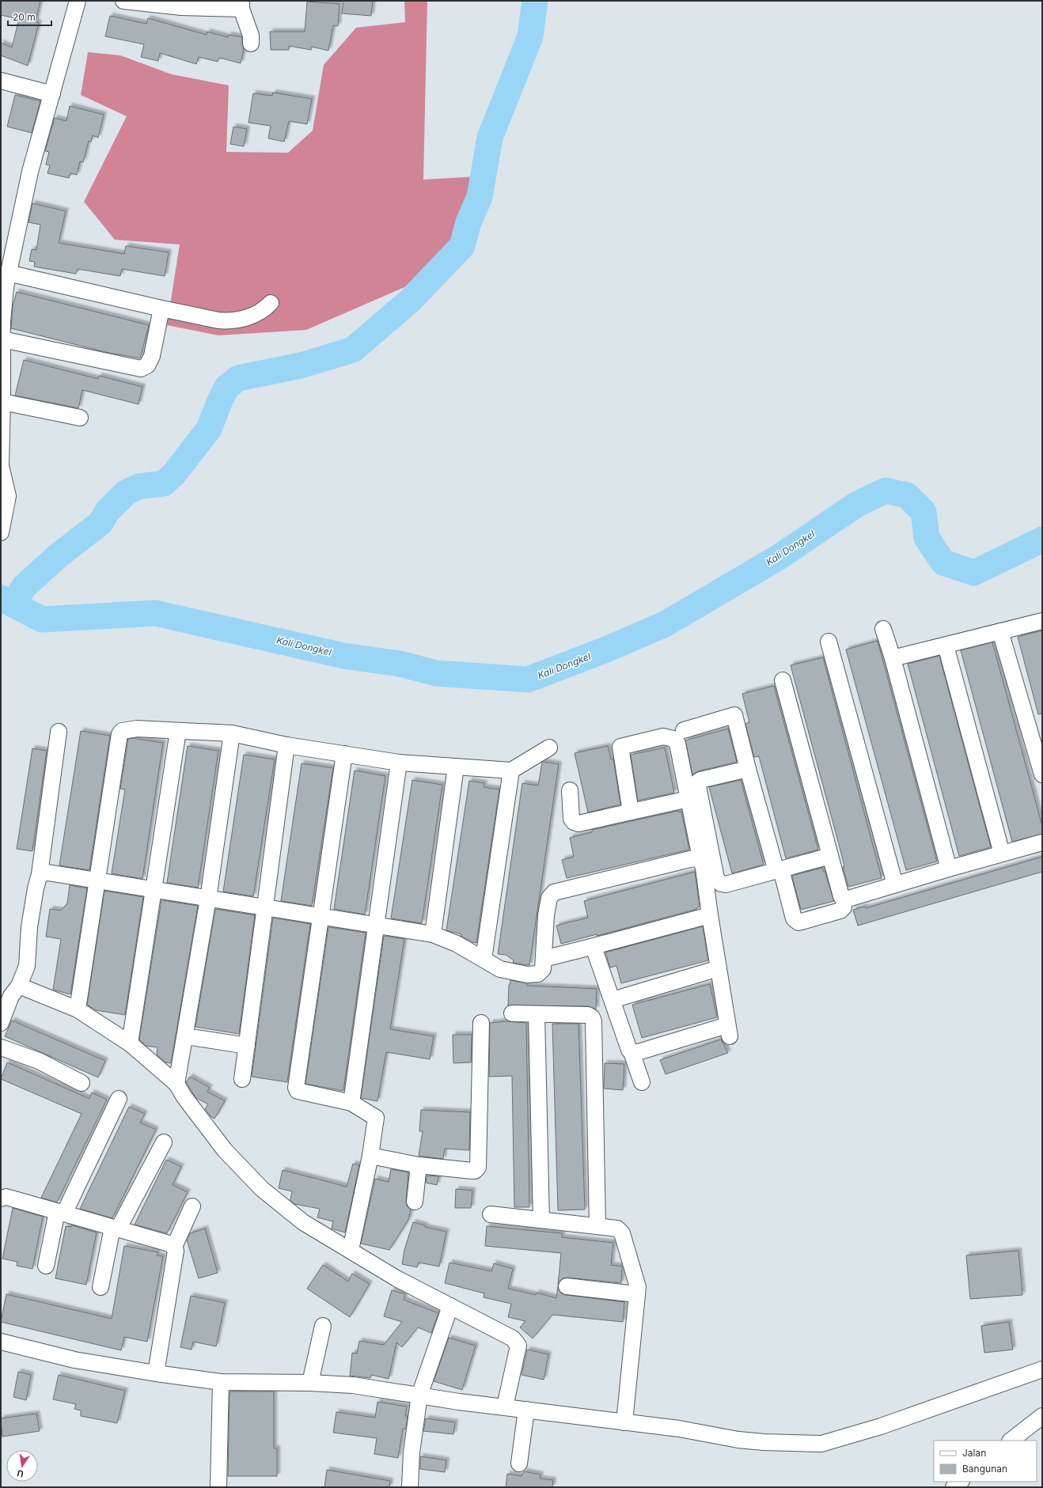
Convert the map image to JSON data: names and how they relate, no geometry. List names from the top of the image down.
{
  "water": ["Kali Dongkel"],
  "legend": ["Jalan", "Bangunan"],
  "scale_bar": "20 m",
  "north": "bottom"
}
